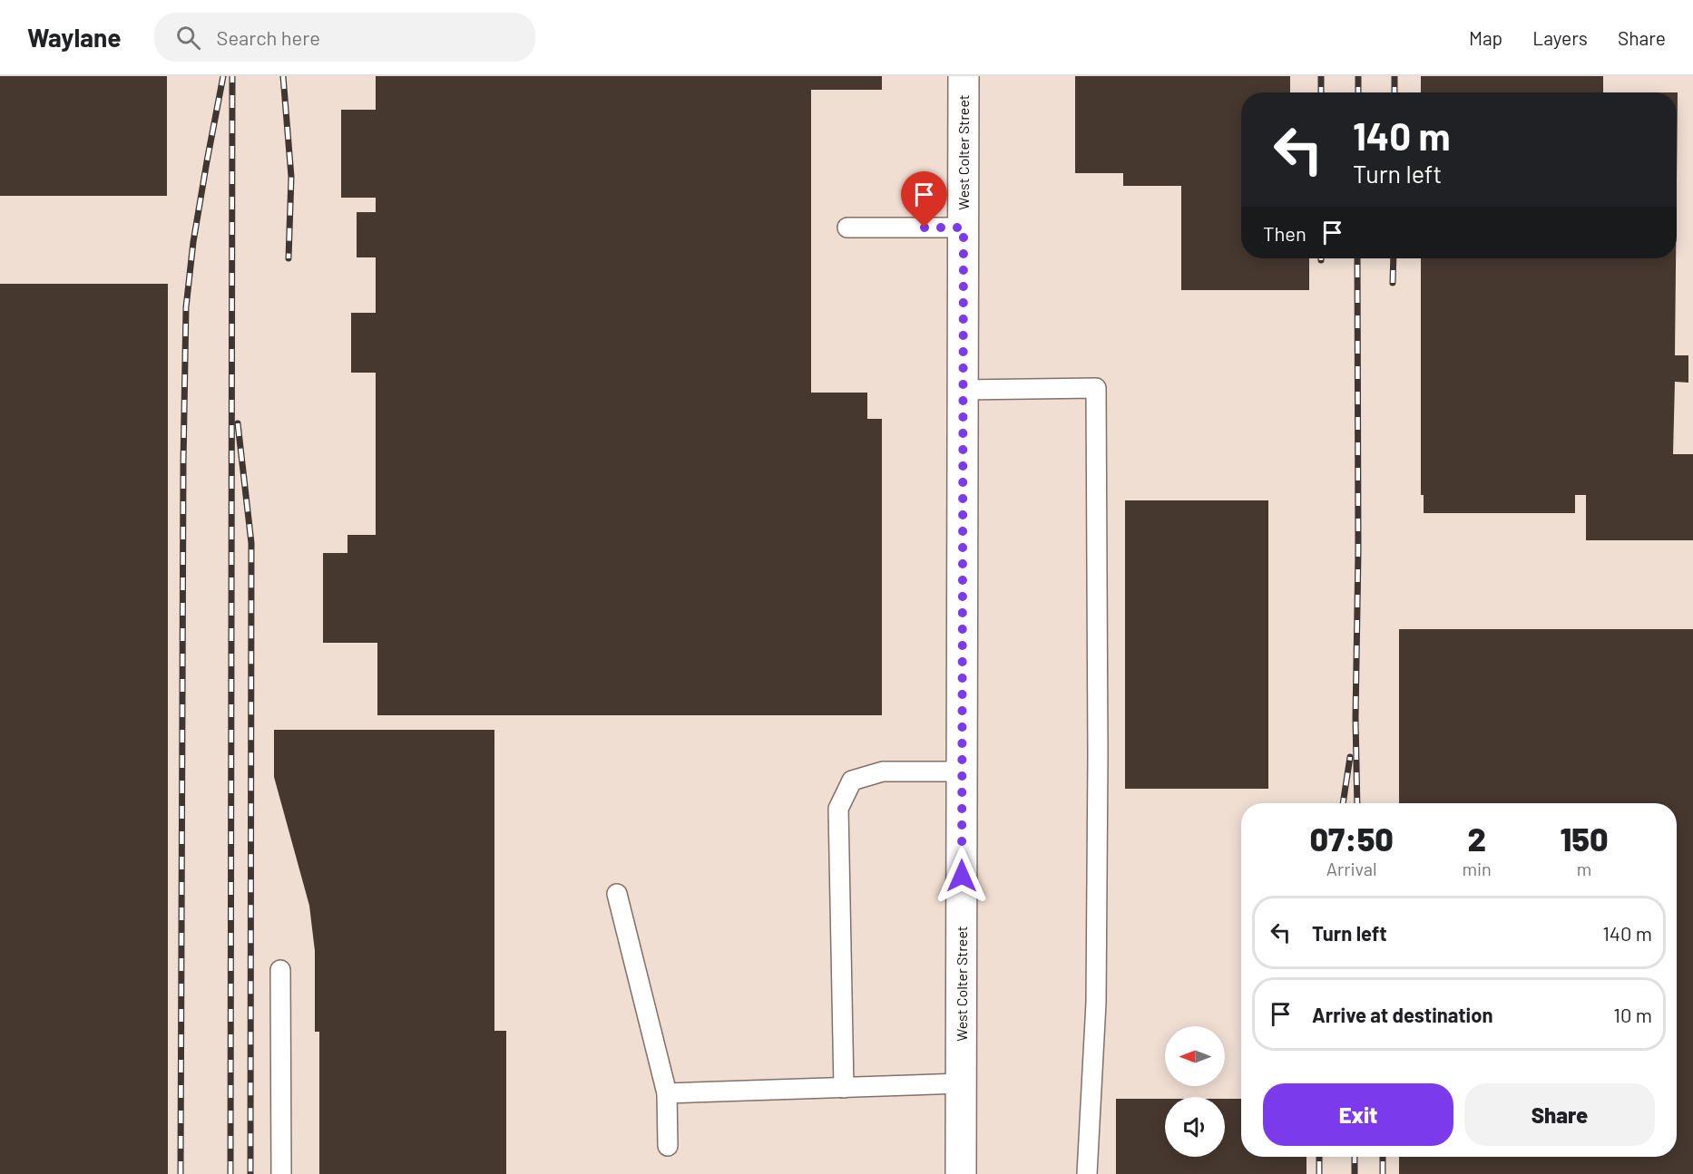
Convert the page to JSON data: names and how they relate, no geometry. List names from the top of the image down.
{
  "streets": {
    "street": ["West Colter Street"]
  },
  "north": "left",
  "page": {
    "header": "Waylane",
    "search": "Search here",
    "nav": ["Map", "Layers", "Share"],
    "turn": ["140 m", "Turn left"],
    "then": "Then",
    "eta": [
      "07:50",
      "Arrival",
      "2",
      "min",
      "150",
      "m"
    ],
    "list": [
      {
        "name": "Turn left",
        "value": "140 m"
      },
      {
        "name": "Arrive at destination",
        "value": "10 m"
      }
    ],
    "buttons": ["Exit", "Share"]
  }
}
